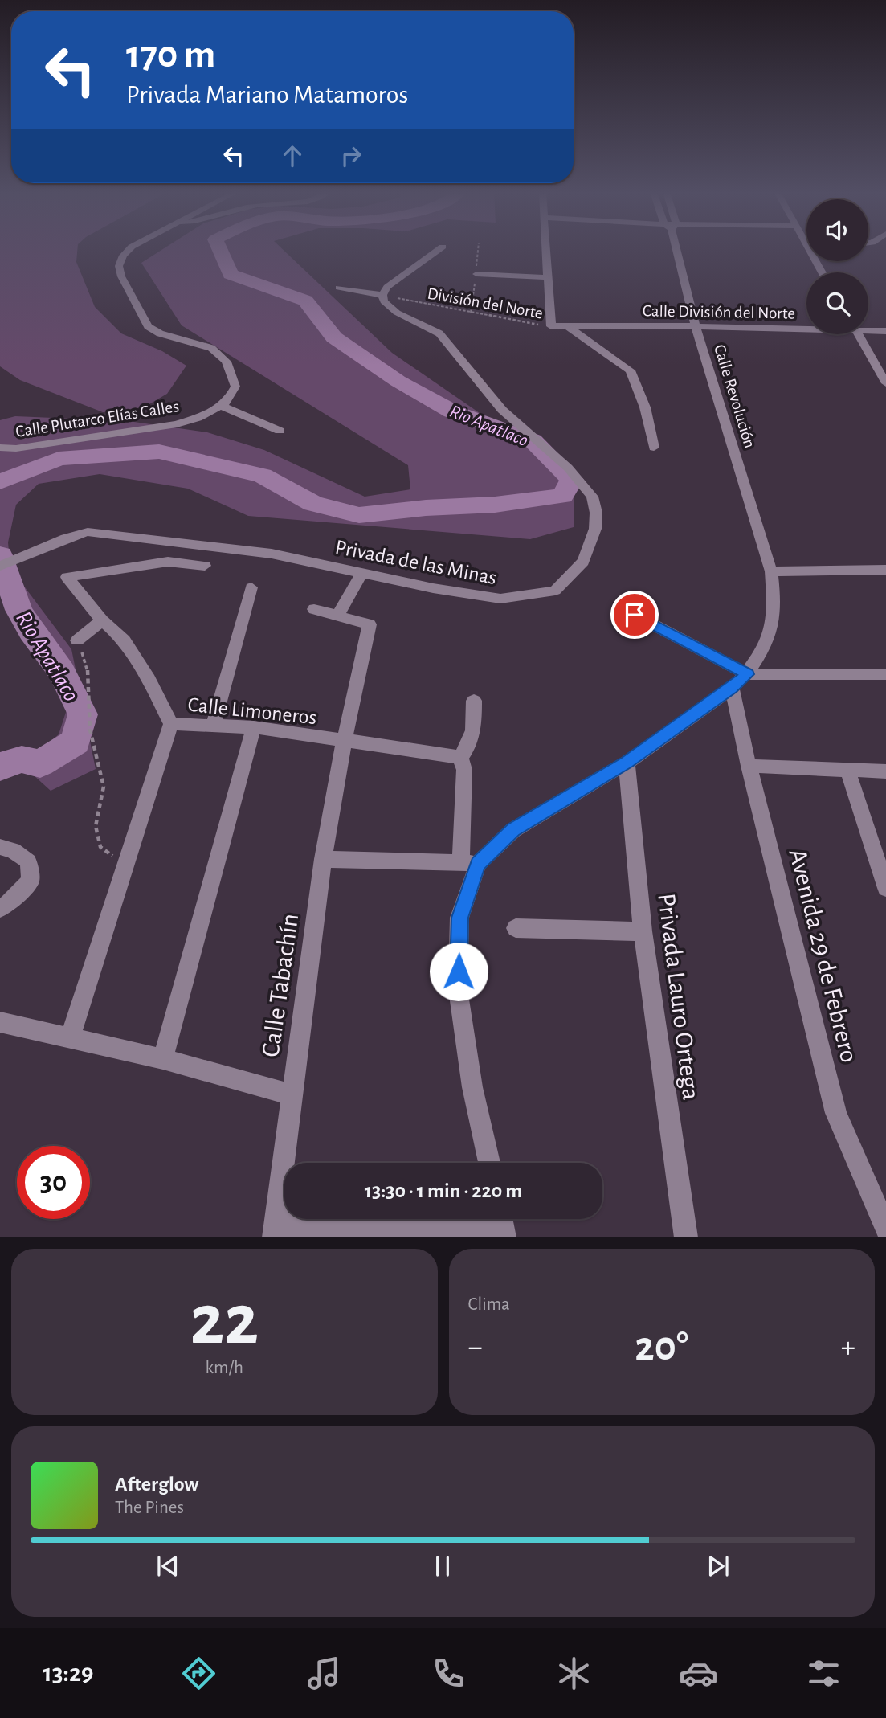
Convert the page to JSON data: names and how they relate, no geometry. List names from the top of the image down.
{
  "streets": {
    "street": [
      "Calle División del Norte",
      "Calle Revolución",
      "Calle Plutarco Elías Calles",
      "Privada de las Minas",
      "Calle Limoneros",
      "Avenida 29 de Febrero",
      "Calle Tabachín",
      "Privada Lauro Ortega"
    ],
    "path": ["División del Norte"]
  },
  "crossings": [
    ["División del Norte", "Calle División del Norte"],
    ["División del Norte", "Privada de las Minas"],
    ["Calle División del Norte", "Calle Revolución"],
    ["Calle Limoneros", "Calle Tabachín"]
  ],
  "water": ["Rio Apatlaco"],
  "page": {
    "turn": ["170 m", "Privada Mariano Matamoros"],
    "limit": "30",
    "trip": "13:30 · 1 min · 220 m",
    "tile": [
      ["22", "km/h"],
      "Clima"
    ],
    "heat": ["−", "20°", "+"],
    "song": ["Afterglow", "The Pines"],
    "tabs": "13:29"
  }
}
